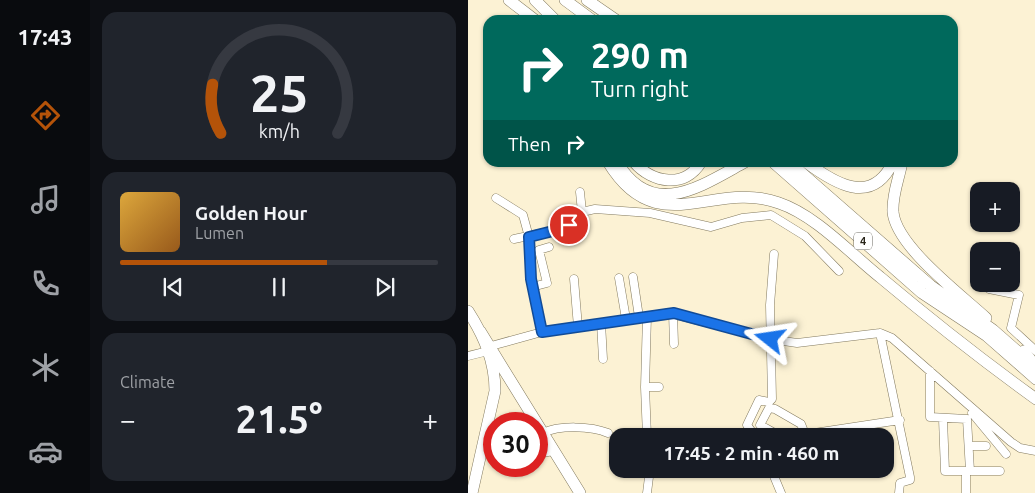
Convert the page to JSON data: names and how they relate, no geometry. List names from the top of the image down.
{
  "streets": {
    "highway": ["4"]
  },
  "page": {
    "tabs": "17:43",
    "turn": ["290 m", "Turn right"],
    "then": "Then",
    "map_buttons": ["+", "−"],
    "song": ["Golden Hour", "Lumen"],
    "tile": "Climate",
    "heat": ["−", "21.5°", "+"],
    "limit": "30",
    "trip": "17:45 · 2 min · 460 m",
    "gauge": ["25", "km/h"]
  }
}
